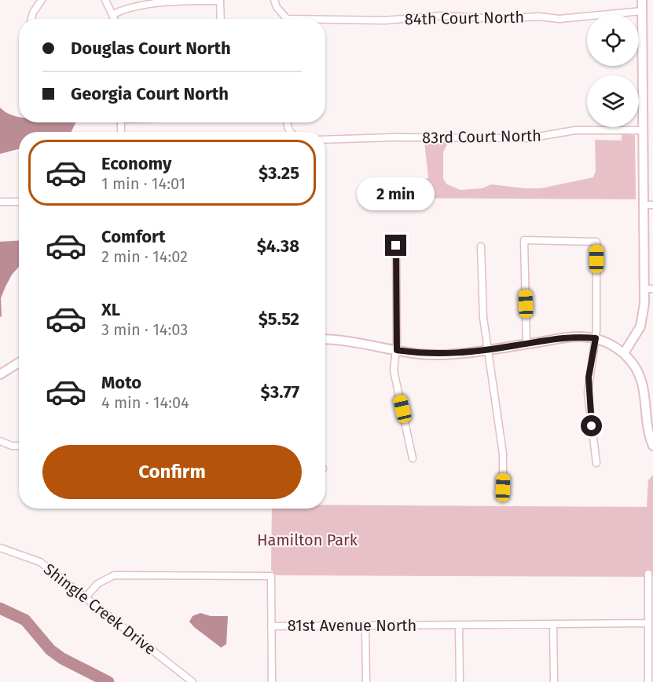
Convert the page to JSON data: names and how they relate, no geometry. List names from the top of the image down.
{
  "streets": {
    "street": [
      "84th Court North",
      "83rd Court North",
      "Shingle Creek Drive",
      "81st Avenue North"
    ]
  },
  "crossings": [
    ["Shingle Creek Drive", "81st Avenue North"]
  ],
  "parks": ["Hamilton Park"],
  "page": {
    "banner": ["Douglas Court North", "Georgia Court North"],
    "list": [
      {
        "name": "Economy",
        "note": "1 min · 14:01",
        "value": "$3.25"
      },
      {
        "name": "Comfort",
        "note": "2 min · 14:02",
        "value": "$4.38"
      },
      {
        "name": "XL",
        "note": "3 min · 14:03",
        "value": "$5.52"
      },
      {
        "name": "Moto",
        "note": "4 min · 14:04",
        "value": "$3.77"
      }
    ],
    "bubble": "2 min",
    "buttons": "Confirm"
  }
}
